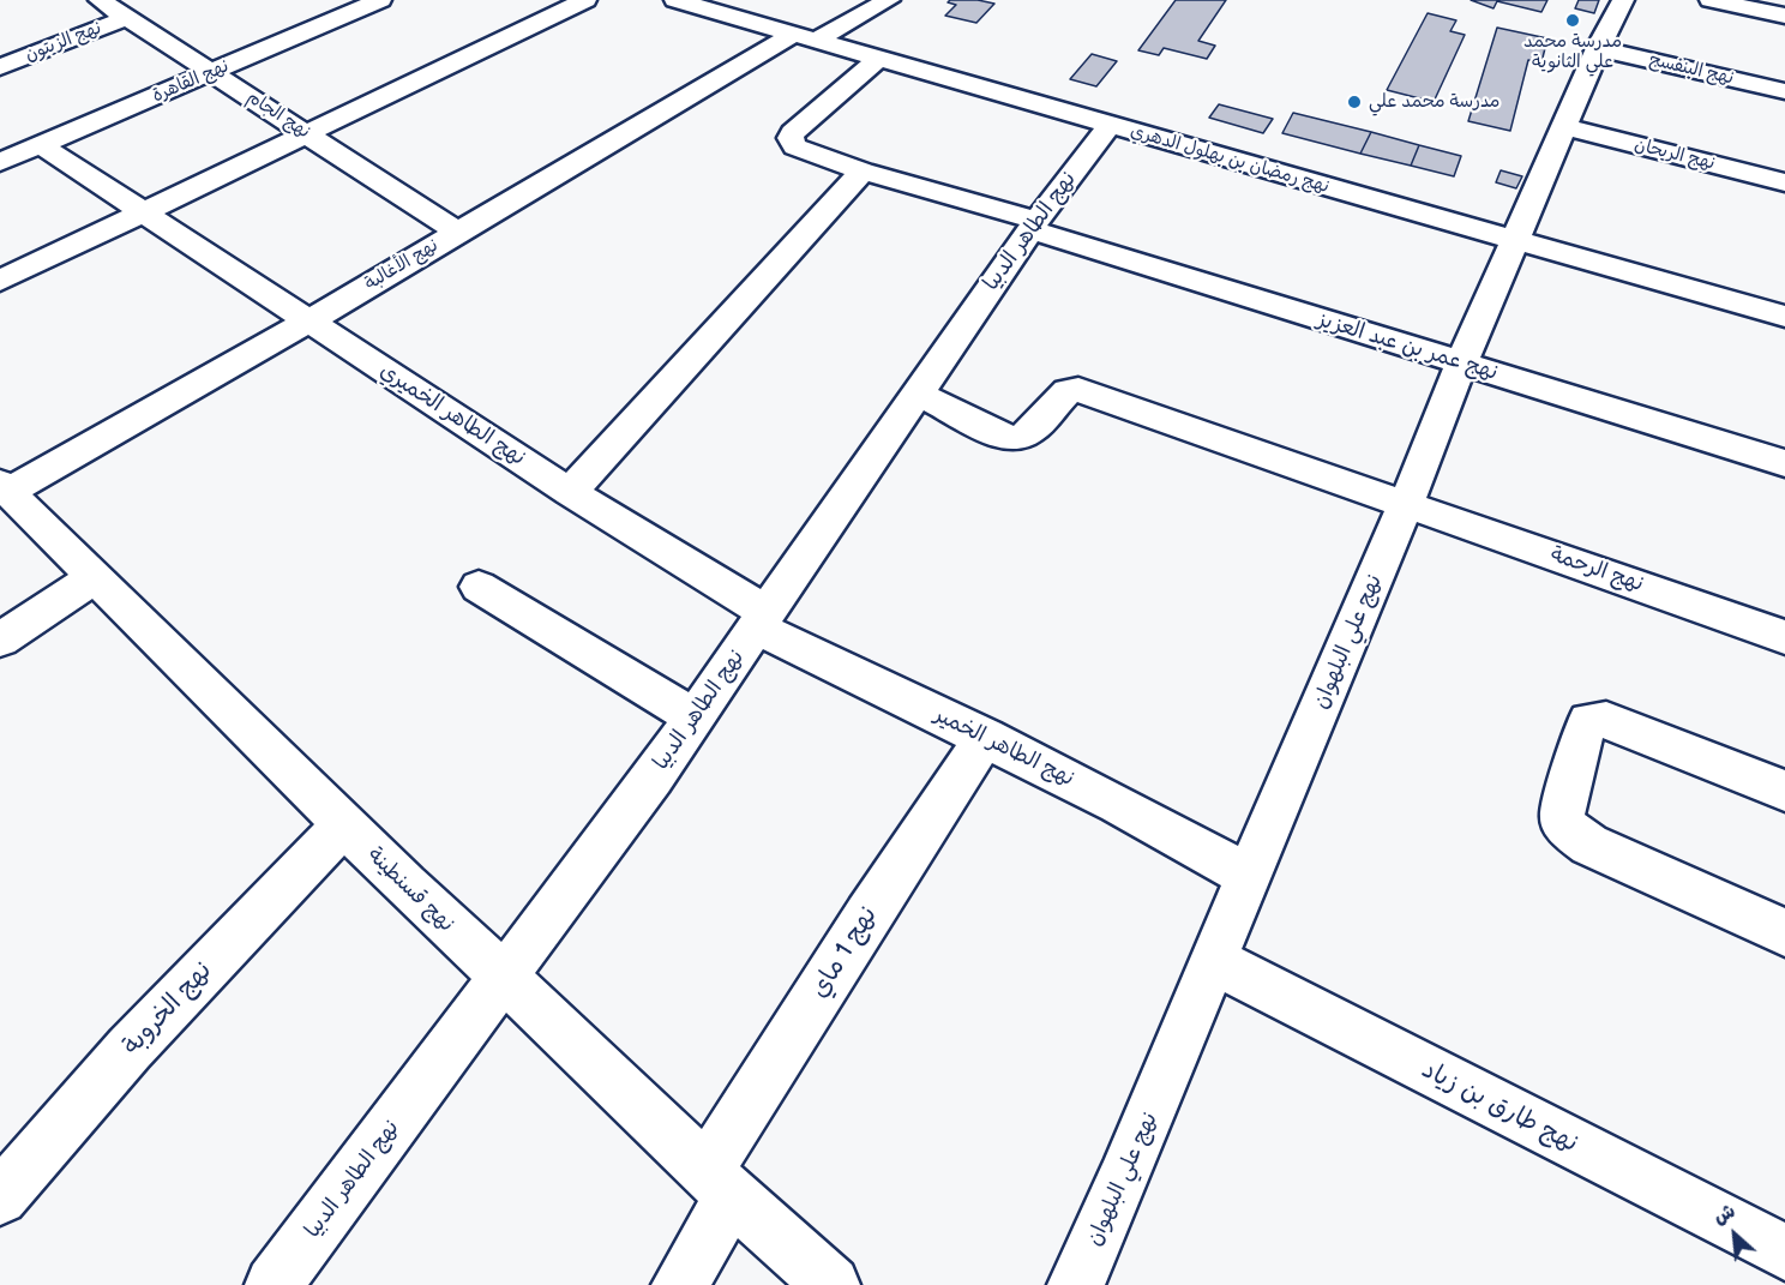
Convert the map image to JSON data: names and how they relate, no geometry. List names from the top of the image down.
{
  "streets": {
    "street": [
      "نهج الزيتون",
      "نهج البنفسج",
      "نهج القاهرة",
      "نهج الجام",
      "نهج الريحان",
      "نهج رمضان بن بهلول الدهري",
      "نهج الطاهر الدبيا",
      "نهج الأغالبة",
      "نهج عمر بن عبد العزيز",
      "نهج الطاهر الخميري",
      "نهج الرحمة",
      "نهج علي البلهوان",
      "نهج الطاهر الخمير",
      "نهج قسنطينة",
      "نهج 1 ماي",
      "نهج الخروبة",
      "نهج طارق بن زياد"
    ]
  },
  "crossings": [
    ["نهج الزيتون", "نهج الجام"],
    ["نهج البنفسج", "نهج علي البلهوان"],
    ["نهج القاهرة", "نهج الجام"],
    ["نهج القاهرة", "نهج الطاهر الخميري"],
    ["نهج الجام", "نهج الأغالبة"],
    ["نهج الريحان", "نهج علي البلهوان"],
    ["نهج رمضان بن بهلول الدهري", "نهج الطاهر الدبيا"],
    ["نهج رمضان بن بهلول الدهري", "نهج الأغالبة"],
    ["نهج رمضان بن بهلول الدهري", "نهج عمر بن عبد العزيز"],
    ["نهج رمضان بن بهلول الدهري", "نهج علي البلهوان"],
    ["نهج الطاهر الدبيا", "نهج عمر بن عبد العزيز"],
    ["نهج الطاهر الدبيا", "نهج الطاهر الخميري"],
    ["نهج الطاهر الدبيا", "نهج الرحمة"],
    ["نهج الطاهر الدبيا", "نهج الطاهر الخمير"],
    ["نهج الطاهر الدبيا", "نهج قسنطينة"],
    ["نهج الأغالبة", "نهج الطاهر الخميري"],
    ["نهج الأغالبة", "نهج قسنطينة"],
    ["نهج عمر بن عبد العزيز", "نهج علي البلهوان"],
    ["نهج الطاهر الخميري", "نهج الطاهر الخمير"],
    ["نهج الرحمة", "نهج علي البلهوان"],
    ["نهج علي البلهوان", "نهج الطاهر الخمير"],
    ["نهج علي البلهوان", "نهج طارق بن زياد"],
    ["نهج الطاهر الخمير", "نهج 1 ماي"],
    ["نهج قسنطينة", "نهج 1 ماي"],
    ["نهج قسنطينة", "نهج الخروبة"]
  ],
  "places": ["مدرسة محمد علي الثانوية", "مدرسة محمد علي"],
  "north": "top left"
}
